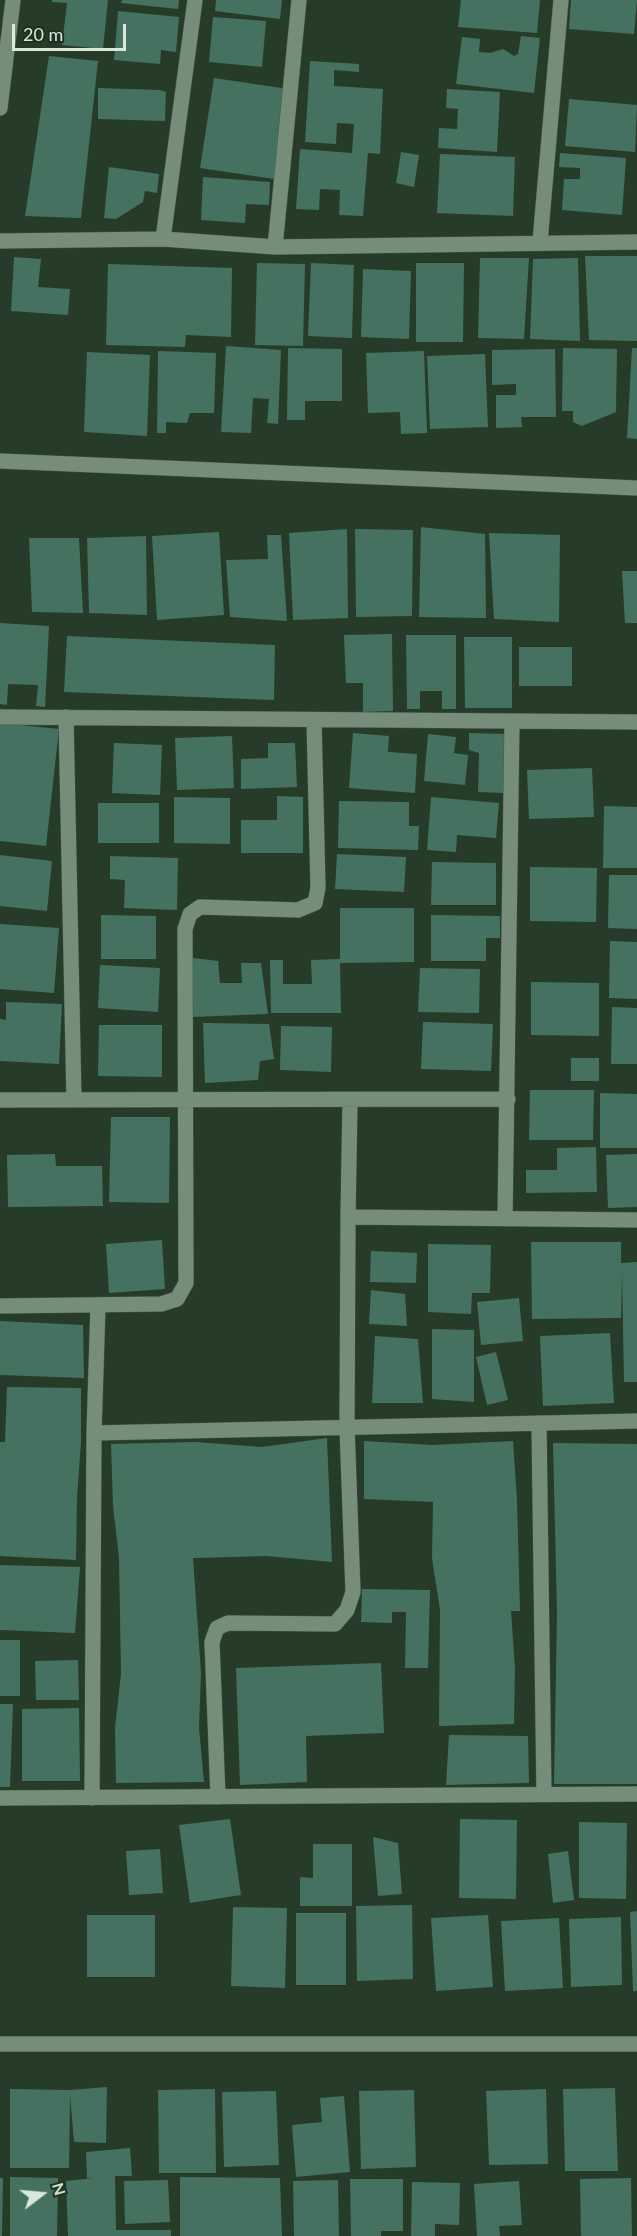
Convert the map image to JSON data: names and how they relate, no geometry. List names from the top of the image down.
{
  "scale_bar": "20 m",
  "north": "right"
}
